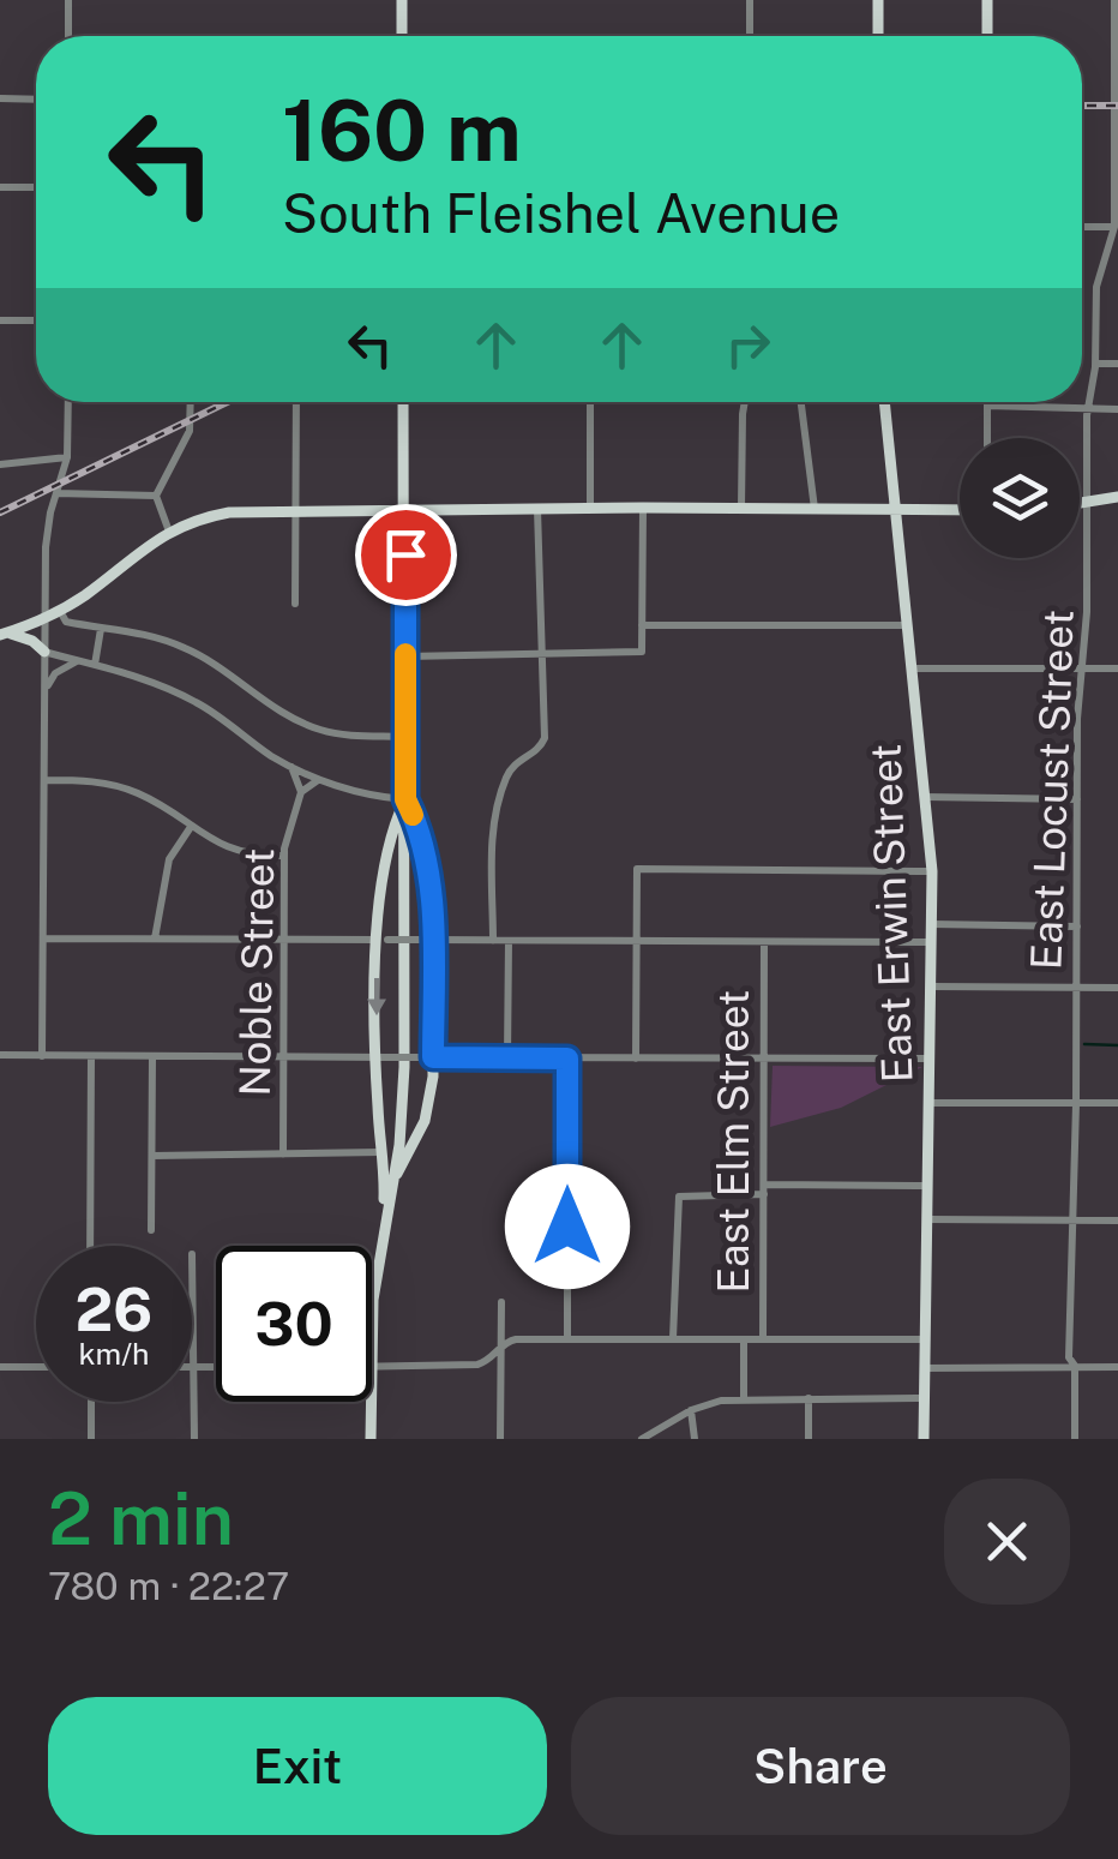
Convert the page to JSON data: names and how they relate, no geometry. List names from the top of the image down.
{
  "streets": {
    "main road": ["East Erwin Street"],
    "street": ["East Locust Street", "Noble Street", "East Elm Street"]
  },
  "page": {
    "turn": ["160 m", "South Fleishel Avenue"],
    "speed": "26 km/h",
    "limit": "30",
    "heading": ["2 min", "780 m · 22:27"],
    "buttons": ["Exit", "Share"]
  }
}
